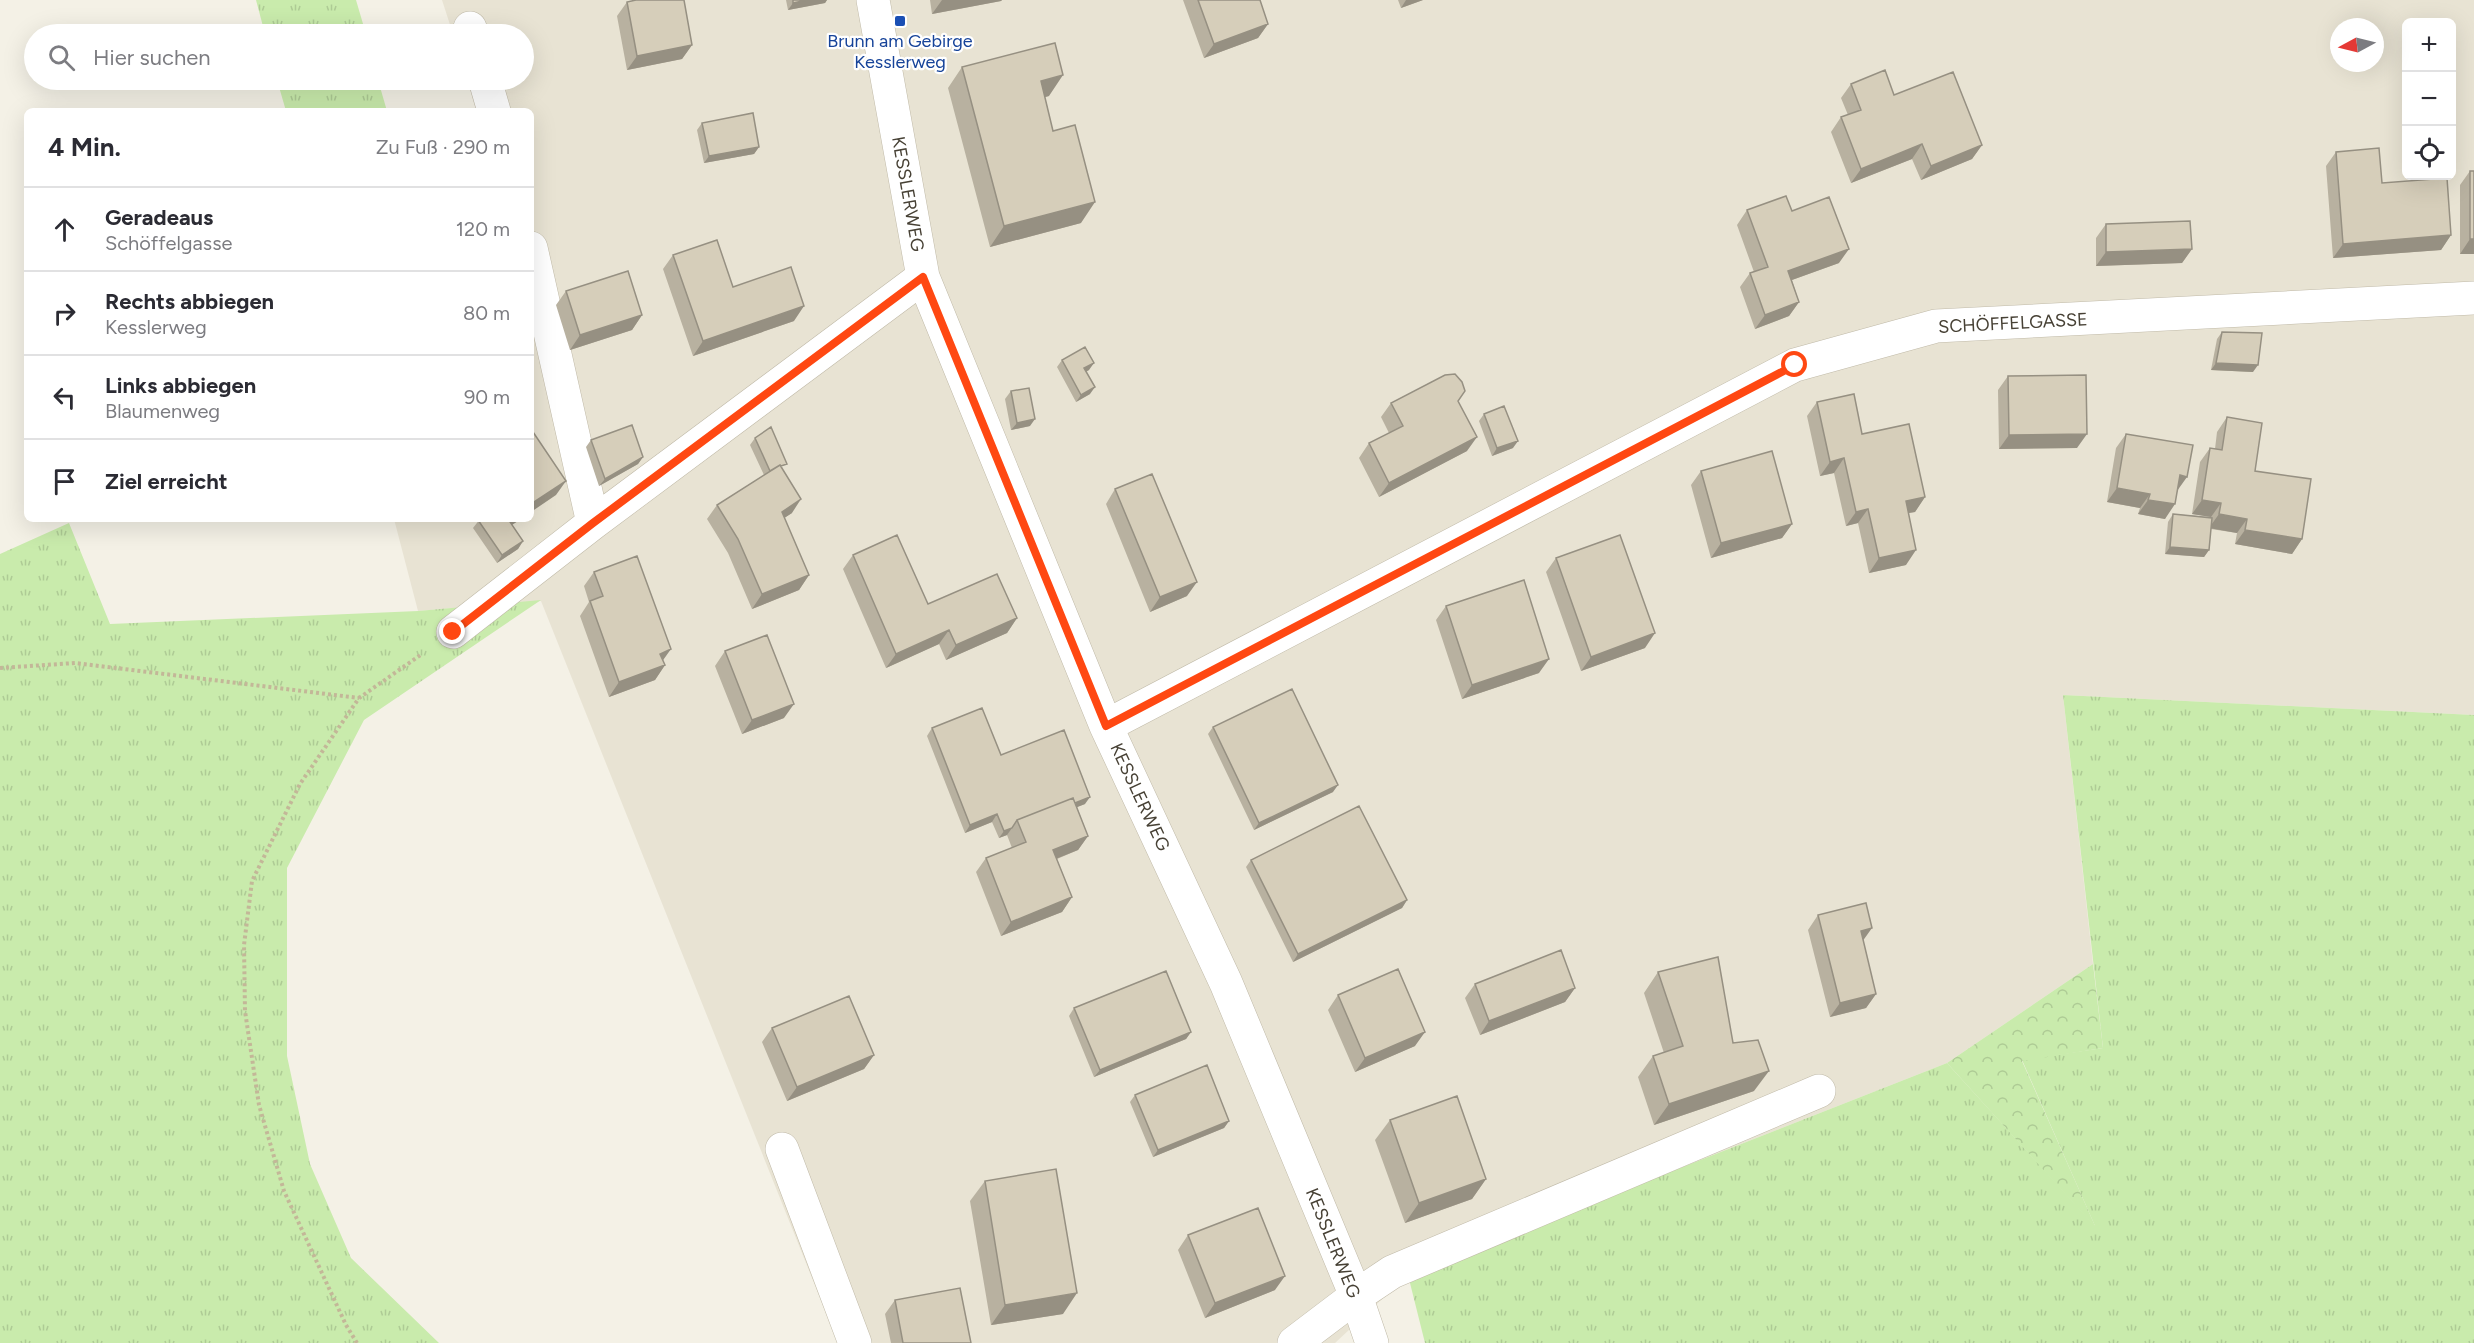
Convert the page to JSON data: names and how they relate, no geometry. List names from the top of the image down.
{
  "streets": {
    "street": ["KESSLERWEG", "SCHÖFFELGASSE"]
  },
  "crossings": [
    ["KESSLERWEG", "SCHÖFFELGASSE"]
  ],
  "places": {
    "transit": ["Brunn am Gebirge Kesslerweg"]
  },
  "north": "left",
  "page": {
    "map_buttons": ["+", "−"],
    "search": "Hier suchen",
    "heading": ["4 Min.", "Zu Fuß · 290 m"],
    "list": [
      ["Geradeaus", "Schöffelgasse", "120 m"],
      ["Rechts abbiegen", "Kesslerweg", "80 m"],
      ["Links abbiegen", "Blaumenweg", "90 m"],
      "Ziel erreicht"
    ]
  }
}
